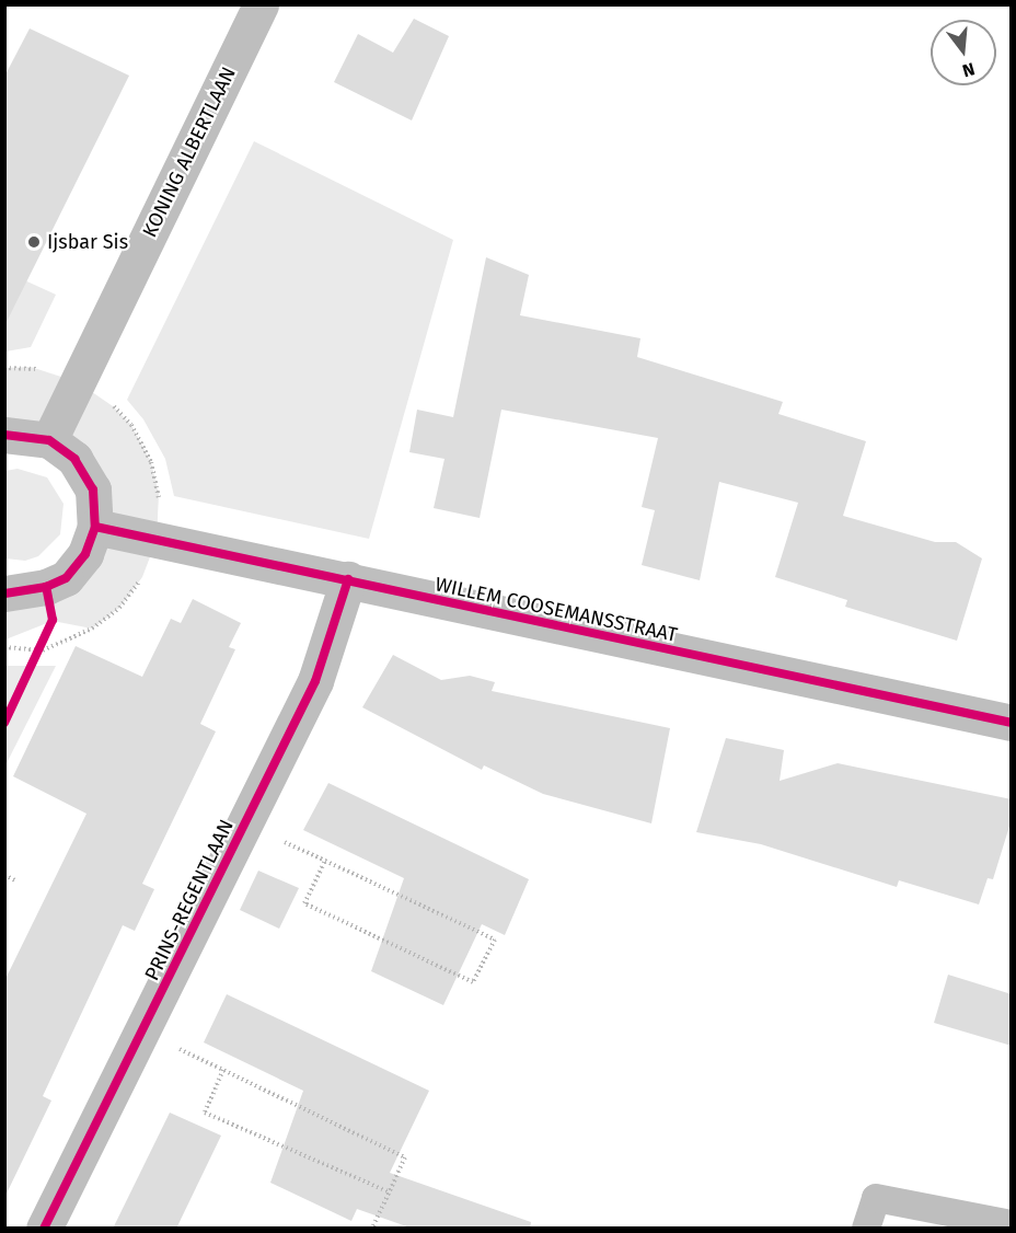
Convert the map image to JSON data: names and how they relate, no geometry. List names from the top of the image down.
{
  "streets": {
    "street": ["KONING ALBERTLAAN", "WILLEM COOSEMANSSTRAAT", "PRINS-REGENTLAAN"]
  },
  "crossings": [
    ["WILLEM COOSEMANSSTRAAT", "PRINS-REGENTLAAN"]
  ],
  "places": ["Ijsbar Sis"],
  "north": "bottom"
}
